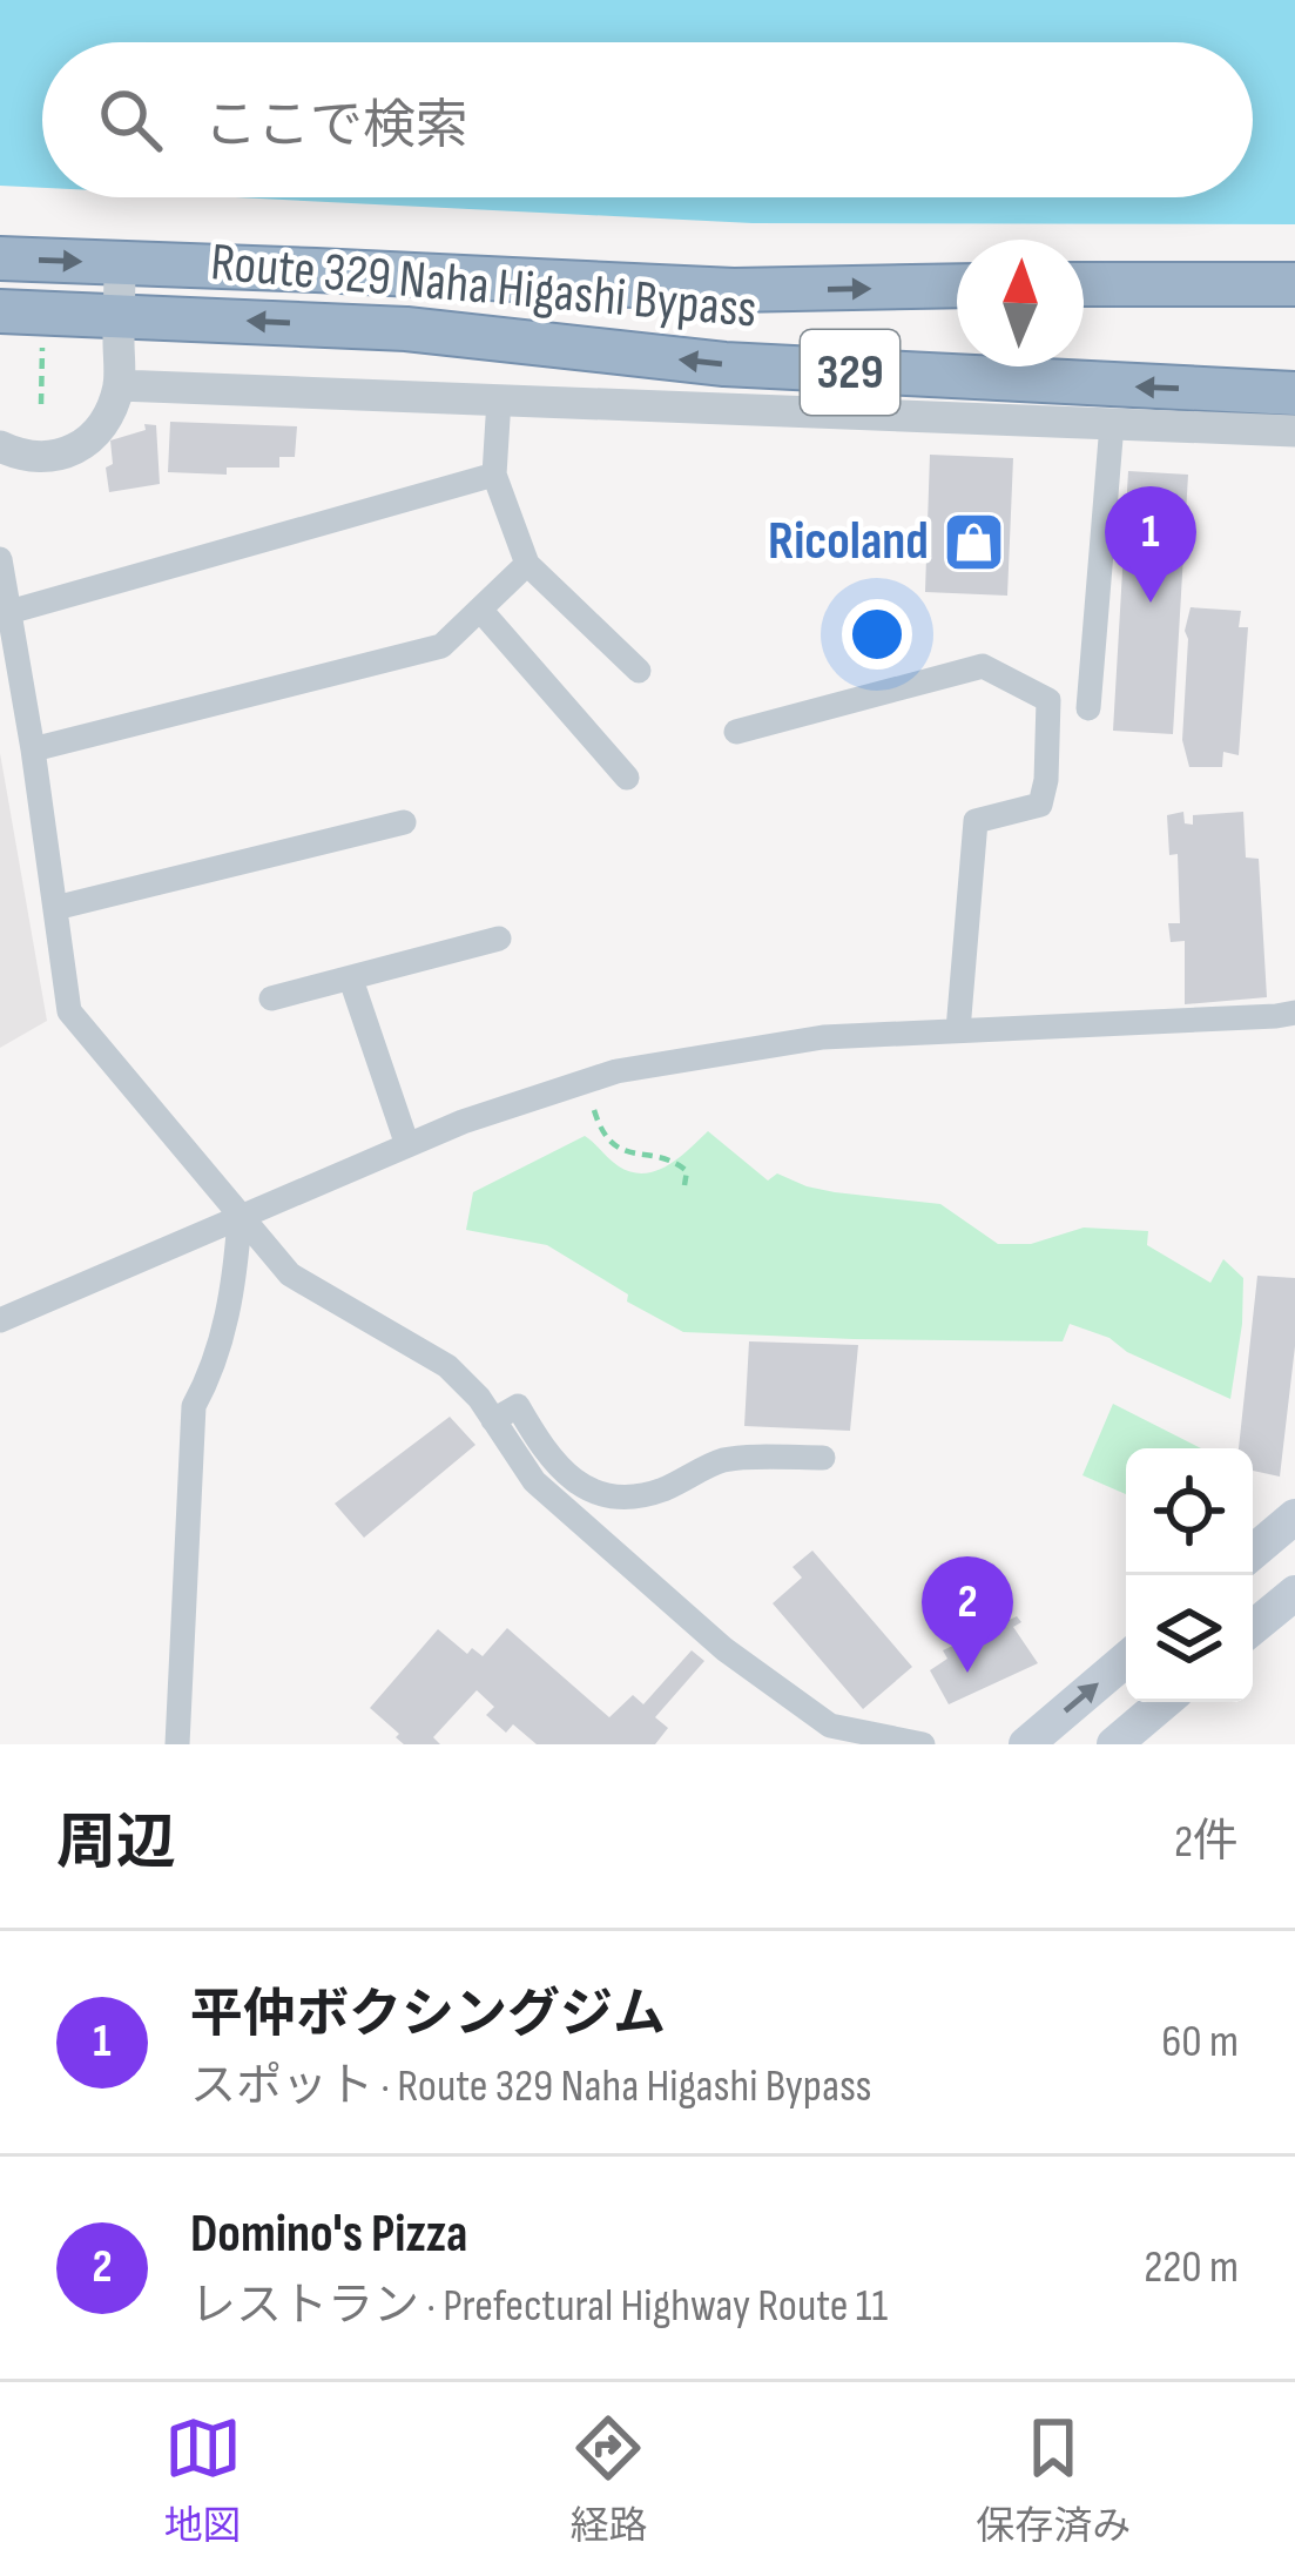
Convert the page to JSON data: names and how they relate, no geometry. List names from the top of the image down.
{
  "streets": {
    "highway": ["Route 329 Naha Higashi Bypass", "329"]
  },
  "places": {
    "shop": ["Ricoland"]
  },
  "north": "top",
  "page": {
    "search": "ここで検索",
    "pins": ["1", "2"],
    "heading": ["周辺", "2件"],
    "list": [
      {
        "mark": "1",
        "name": "平仲ボクシングジム",
        "note": "スポット · Route 329 Naha Higashi Bypass",
        "value": "60 m"
      },
      {
        "mark": "2",
        "name": "Domino's Pizza",
        "note": "レストラン · Prefectural Highway Route 11",
        "value": "220 m"
      }
    ],
    "nav": ["地図", "経路", "保存済み"]
  }
}
